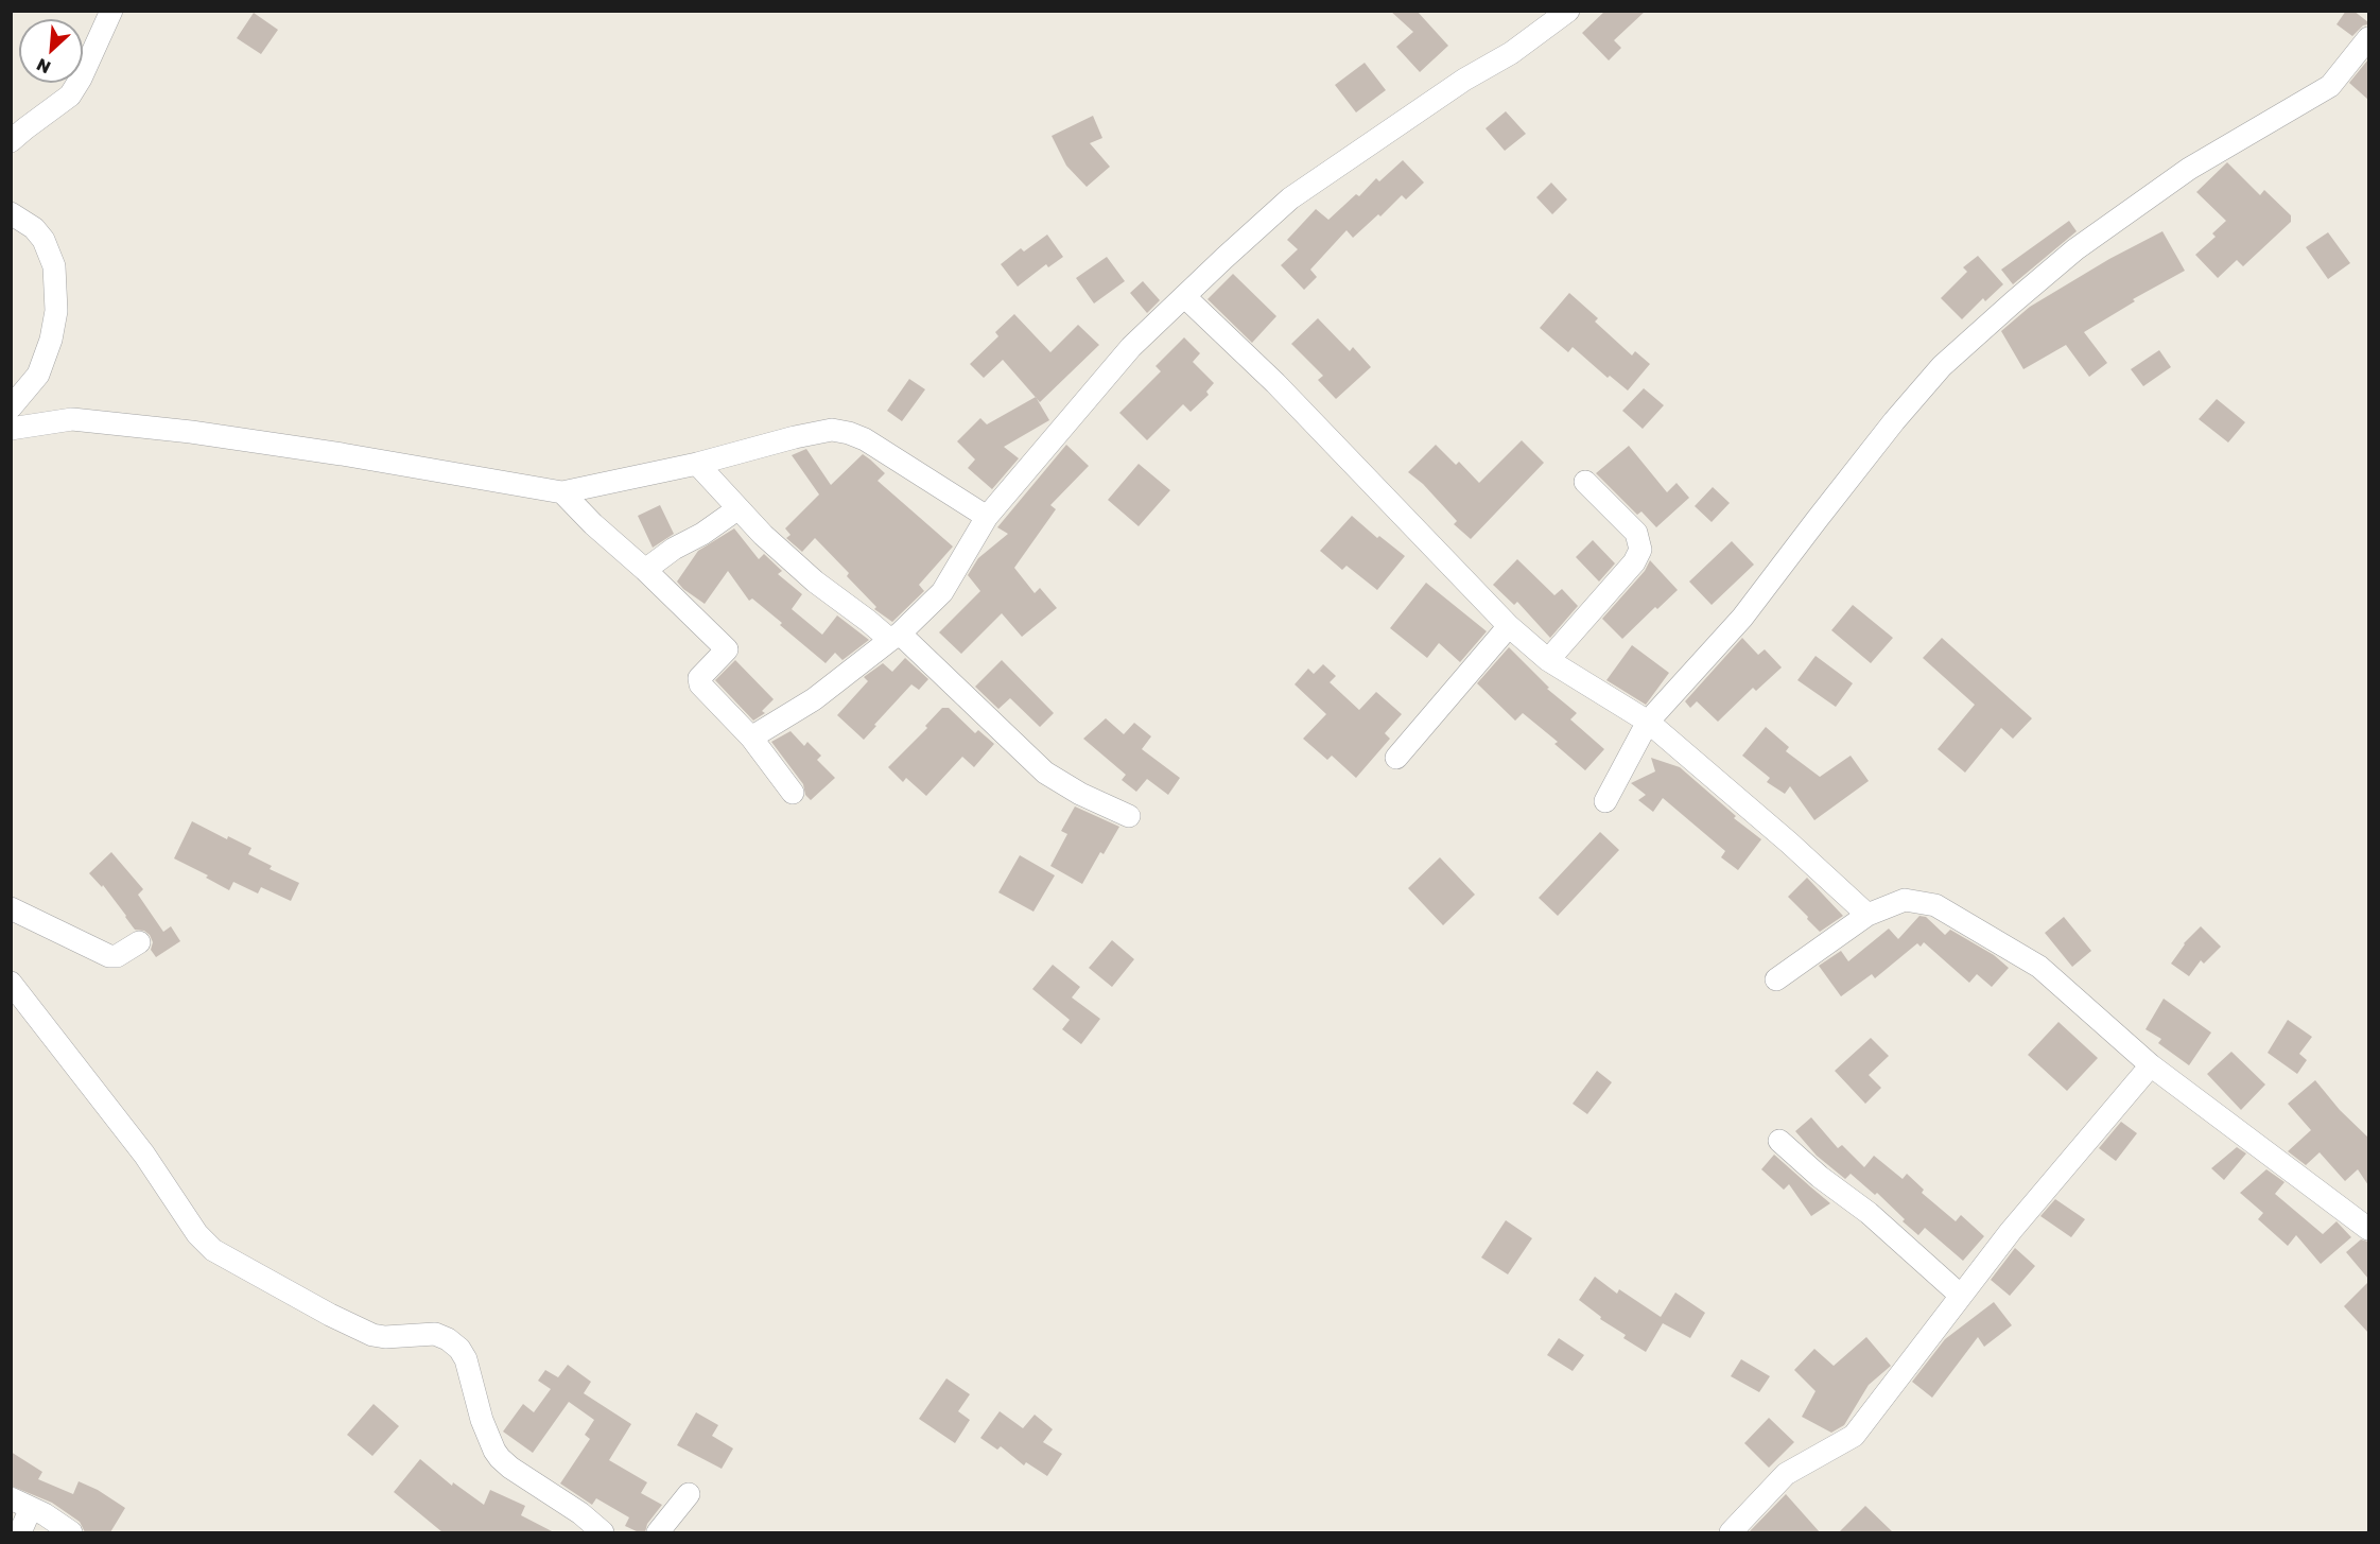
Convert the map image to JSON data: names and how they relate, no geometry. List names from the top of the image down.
{
  "north": "bottom left"
}
